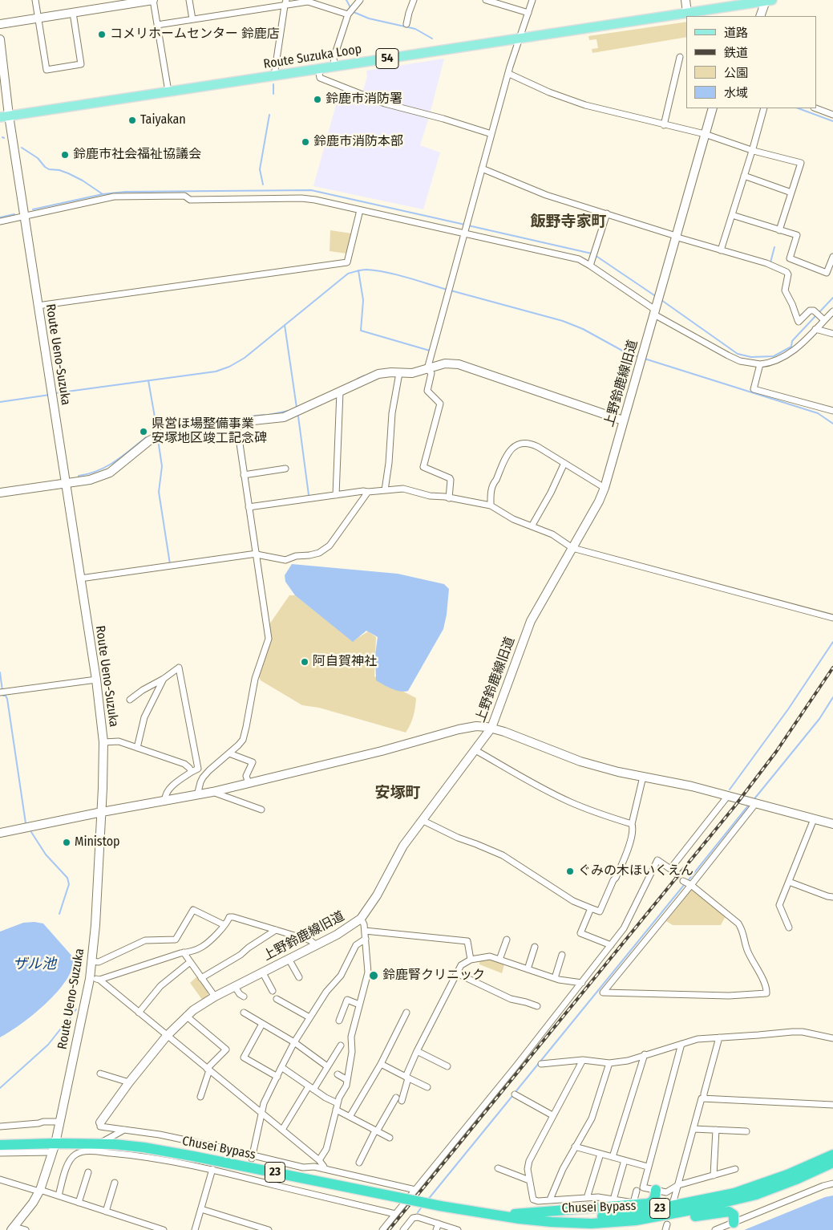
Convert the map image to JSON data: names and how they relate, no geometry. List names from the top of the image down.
{
  "streets": {
    "highway": ["Chusei Bypass", "23"],
    "main road": ["Route Suzuka Loop", "54"],
    "street": ["Route Ueno-Suzuka", "上野鈴鹿線旧道"]
  },
  "crossings": [
    ["Route Suzuka Loop", "Route Ueno-Suzuka"],
    ["Route Ueno-Suzuka", "Chusei Bypass"]
  ],
  "districts": ["飯野寺家町", "安塚町"],
  "water": ["ザル池"],
  "places": [
    "コメリホームセンター 鈴鹿店",
    "鈴鹿市消防署",
    "Taiyakan",
    "鈴鹿市消防本部",
    "鈴鹿市社会福祉協議会",
    "県営ほ場整備事業 安塚地区竣工記念碑",
    "阿自賀神社",
    "Ministop",
    "ぐみの木ほいくえん",
    "鈴鹿腎クリニック"
  ],
  "legend": [
    "道路",
    "鉄道",
    "公園",
    "水域"
  ]
}
